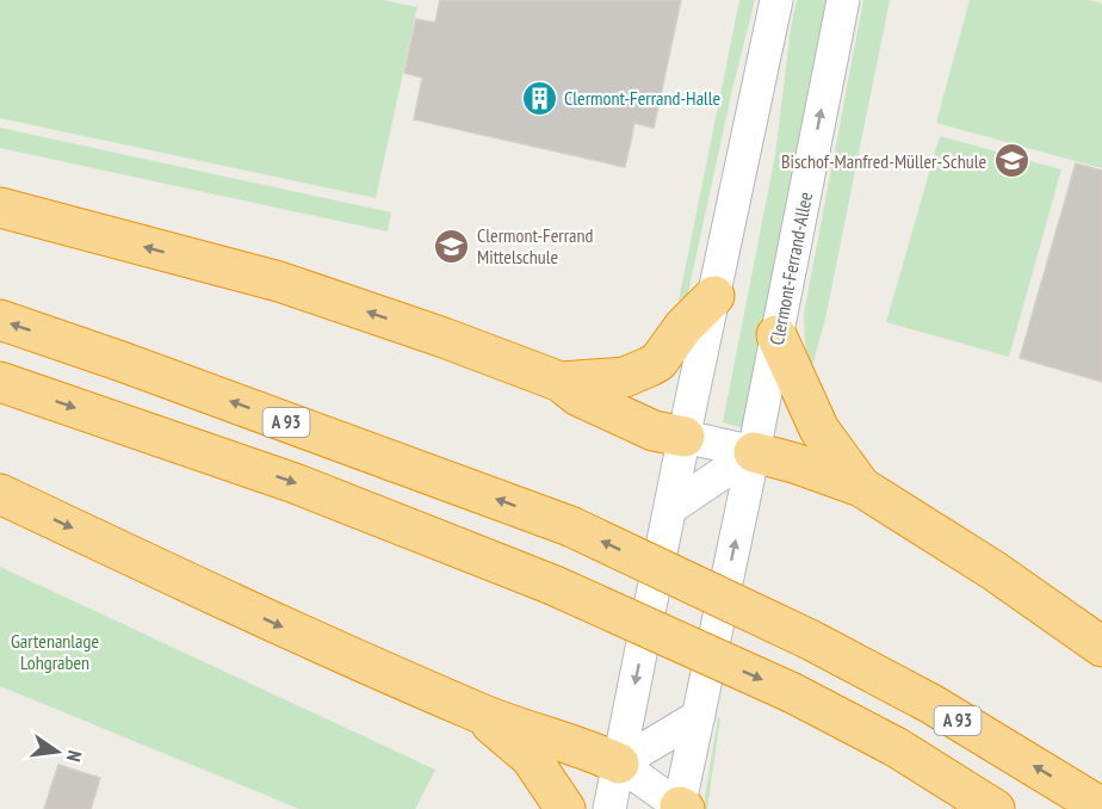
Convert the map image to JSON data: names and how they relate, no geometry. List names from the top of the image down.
{
  "streets": {
    "highway": ["A 93"],
    "street": ["Clermont-Ferrand-Allee"]
  },
  "parks": ["Gartenanlage Lohgraben"],
  "places": {
    "building": ["Clermont-Ferrand-Halle"],
    "school or university": ["Bischof-Manfred-Müller-Schule", "Clermont-Ferrand Mittelschule"]
  },
  "north": "right"
}
